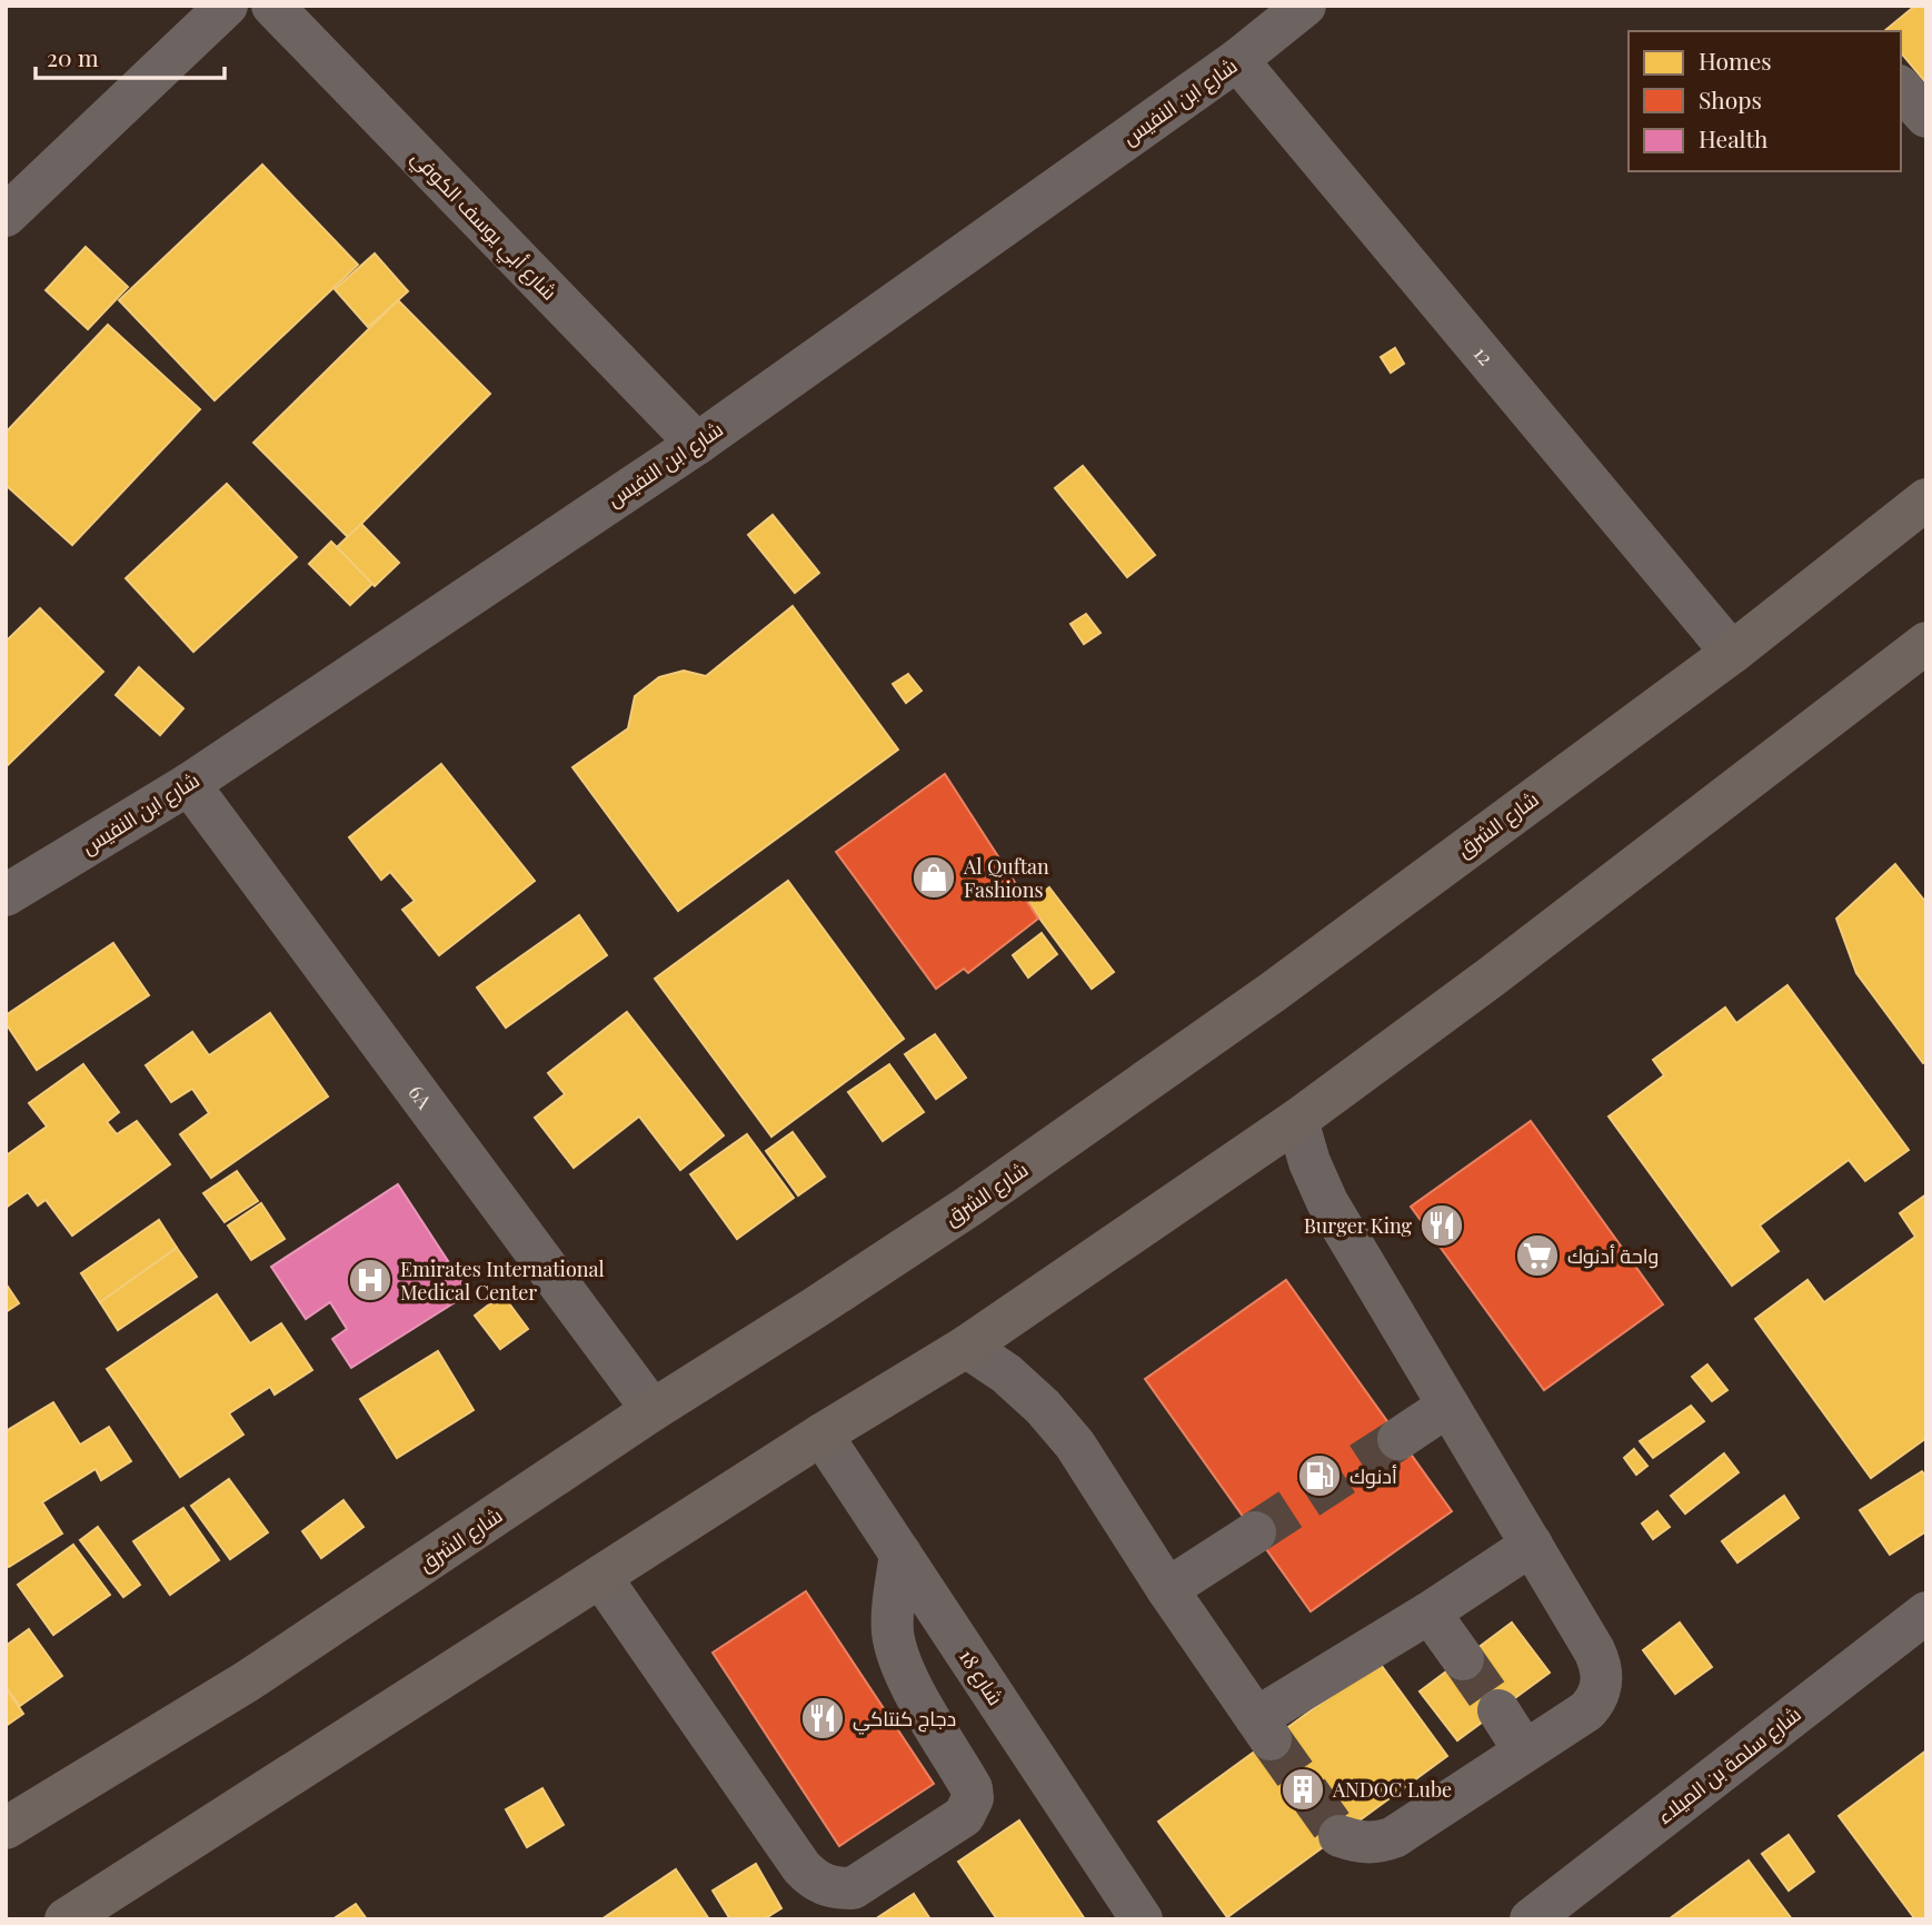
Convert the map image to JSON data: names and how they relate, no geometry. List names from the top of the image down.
{
  "streets": {
    "main road": ["شارع الشرق"],
    "street": [
      "شارع ابن النفيس",
      "شارع أبي يوسف الكوفي",
      "12",
      "6A",
      "شارع 18",
      "شارع سلمة بن الميلاء"
    ]
  },
  "crossings": [
    ["شارع ابن النفيس", "شارع أبي يوسف الكوفي"],
    ["شارع ابن النفيس", "12"],
    ["شارع ابن النفيس", "6A"],
    ["12", "شارع الشرق"],
    ["شارع الشرق", "6A"]
  ],
  "places": {
    "shop": ["Al Quftan Fashions"],
    "restaurant": ["Burger King", "دجاج كنتاكي"],
    "supermarket": ["واحة أدنوك"],
    "hospital": ["Emirates International Medical Center"],
    "fuel station": ["أدنوك"],
    "building": ["ANDOC Lube"]
  },
  "legend": ["Homes", "Shops", "Health"],
  "scale_bar": "20 m"
}
